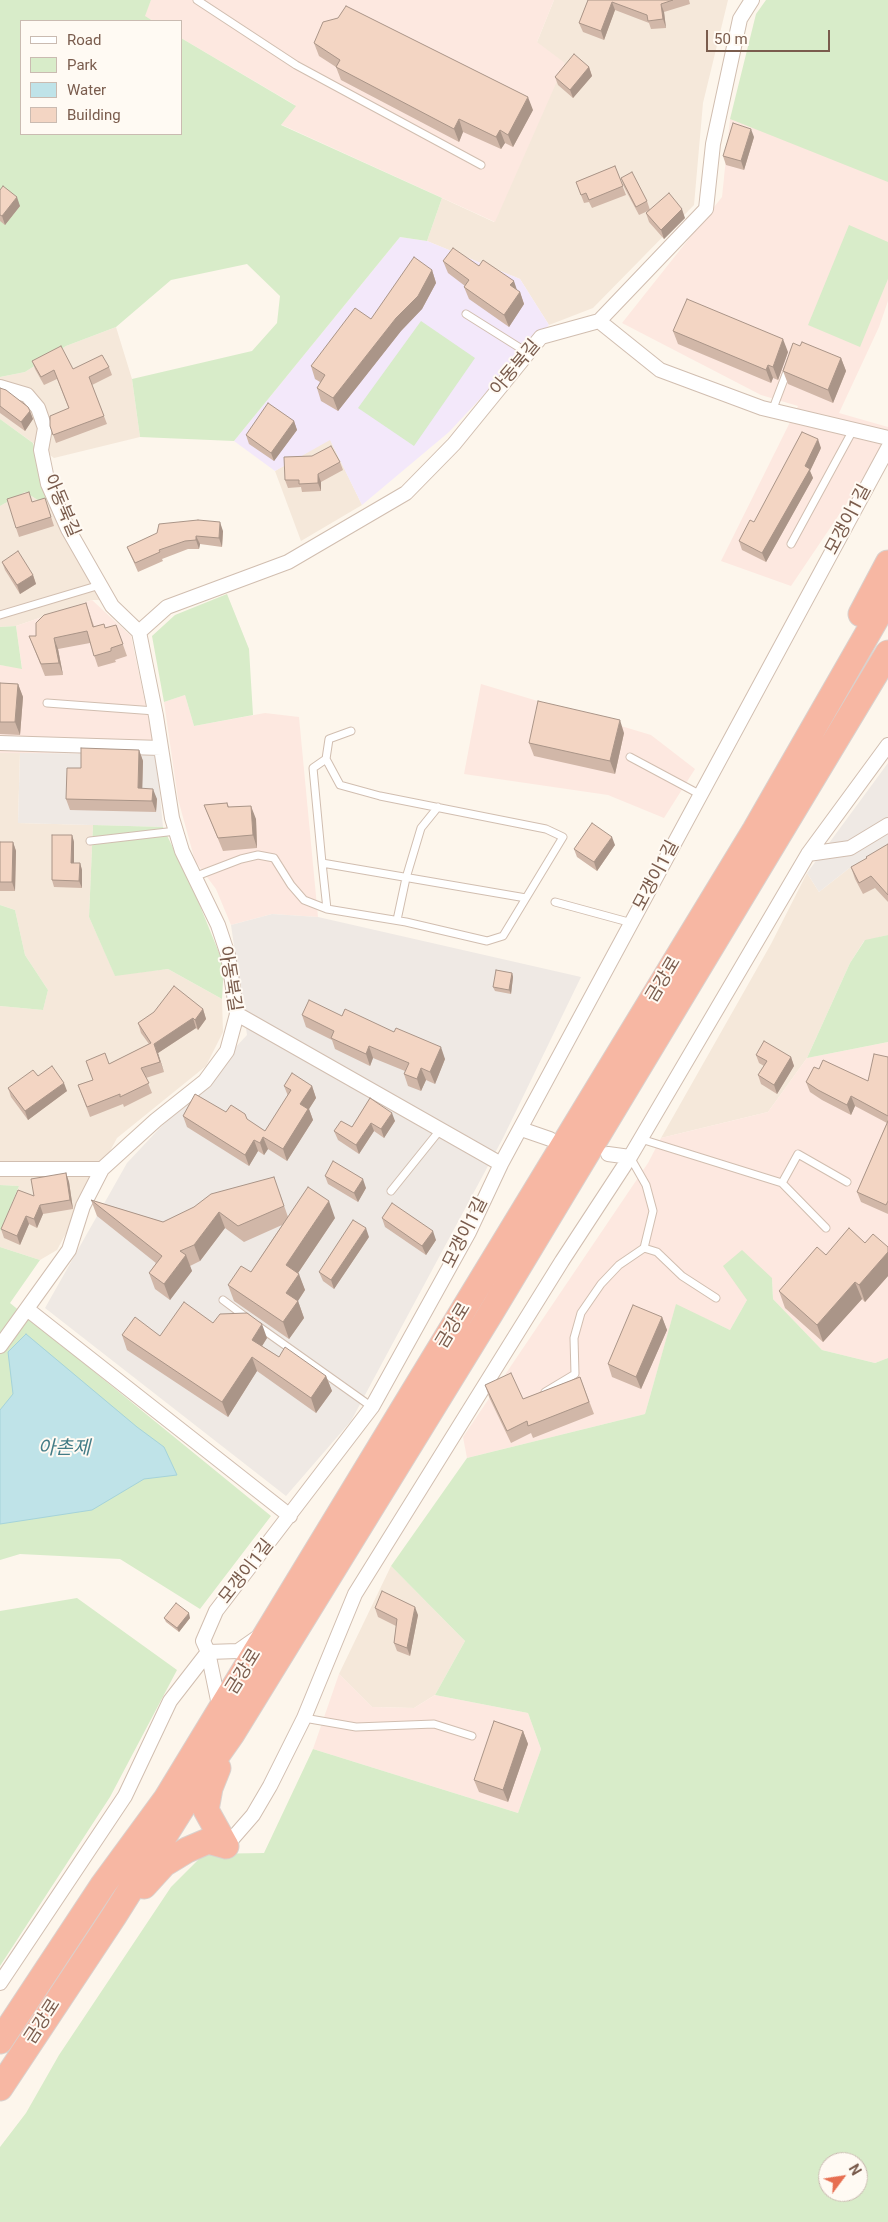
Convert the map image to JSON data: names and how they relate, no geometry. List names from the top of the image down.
{
  "streets": {
    "highway": ["금강로"],
    "street": ["아동북길", "모갱이1길"]
  },
  "crossings": [
    ["모갱이1길", "금강로"]
  ],
  "water": ["아촌제"],
  "legend": [
    "Road",
    "Park",
    "Water",
    "Building"
  ],
  "scale_bar": "50 m",
  "north": "top right"
}
